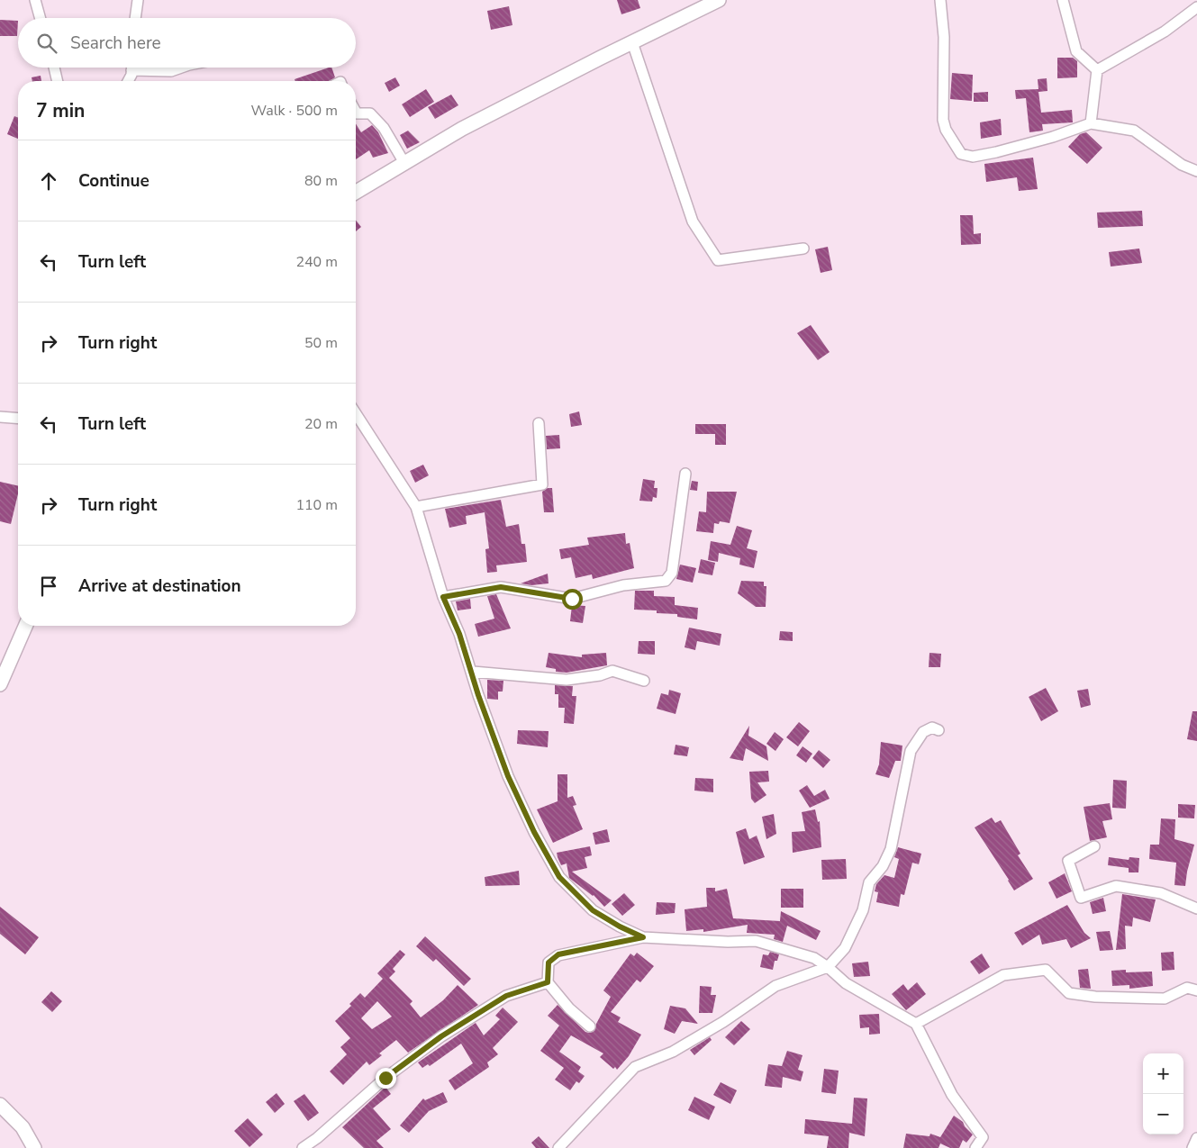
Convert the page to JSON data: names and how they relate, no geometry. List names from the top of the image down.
{
  "page": {
    "search": "Search here",
    "heading": ["7 min", "Walk · 500 m"],
    "list": [
      ["Continue", "80 m"],
      ["Turn left", "240 m"],
      ["Turn right", "50 m"],
      ["Turn left", "20 m"],
      ["Turn right", "110 m"],
      "Arrive at destination"
    ],
    "map_buttons": ["+", "−"]
  }
}
